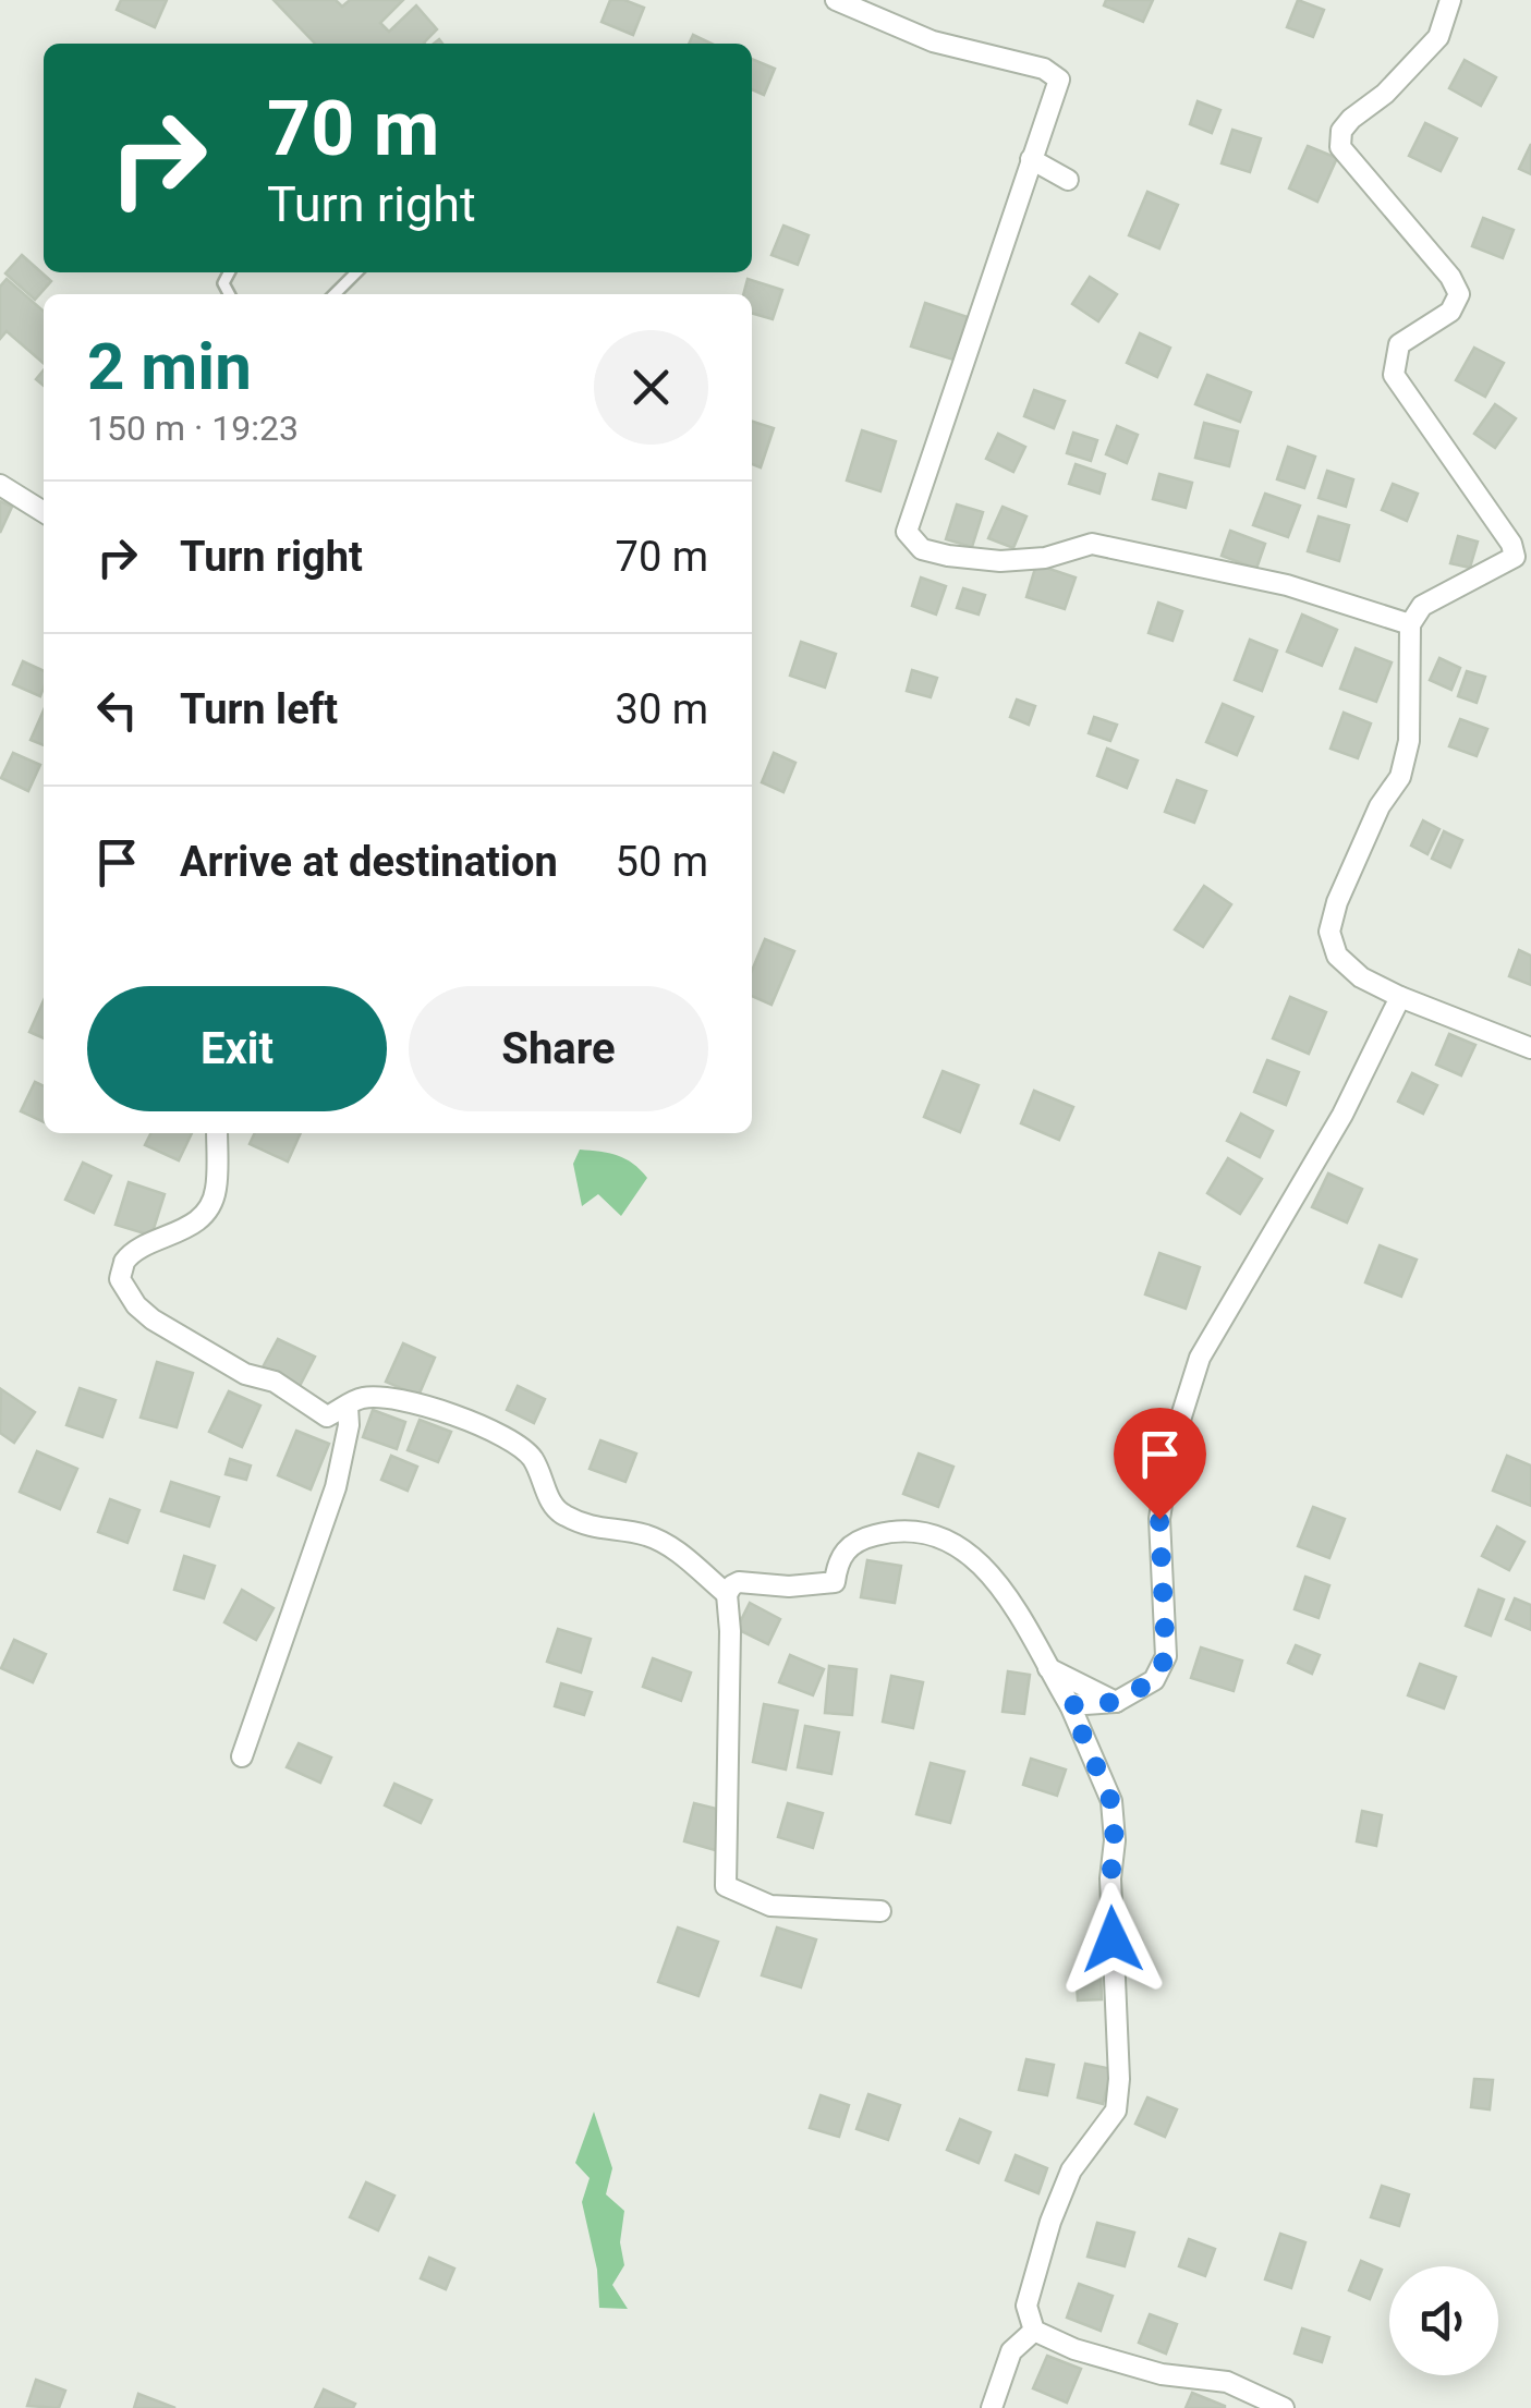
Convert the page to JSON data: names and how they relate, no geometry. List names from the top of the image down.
{
  "page": {
    "turn": ["70 m", "Turn right"],
    "heading": ["2 min", "150 m · 19:23"],
    "list": [
      {
        "name": "Turn right",
        "value": "70 m"
      },
      {
        "name": "Turn left",
        "value": "30 m"
      },
      {
        "name": "Arrive at destination",
        "value": "50 m"
      }
    ],
    "buttons": ["Exit", "Share"]
  }
}
